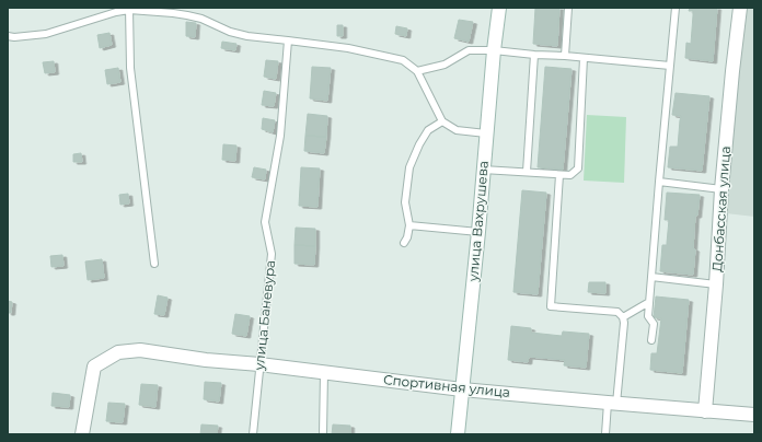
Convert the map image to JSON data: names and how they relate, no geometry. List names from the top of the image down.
{
  "streets": {
    "street": ["Донбасская улица", "улица Вахрушева", "Спортивная улица"],
    "lane": ["улица Баневура"]
  },
  "crossings": [
    ["Донбасская улица", "Спортивная улица"],
    ["улица Вахрушева", "Спортивная улица"],
    ["улица Баневура", "Спортивная улица"]
  ]
}
